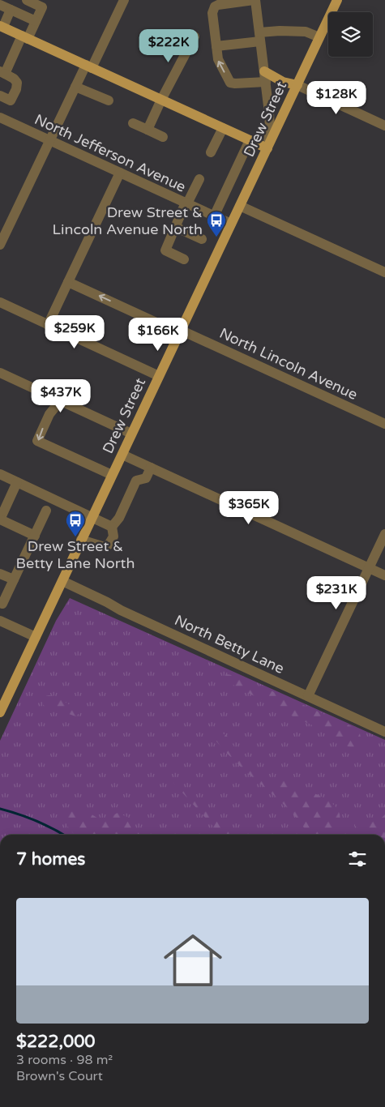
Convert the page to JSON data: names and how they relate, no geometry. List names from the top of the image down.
{
  "streets": {
    "main road": ["Drew Street"],
    "street": ["North Jefferson Avenue", "North Lincoln Avenue", "North Betty Lane"]
  },
  "crossings": [
    ["Drew Street", "North Jefferson Avenue"],
    ["Drew Street", "North Lincoln Avenue"],
    ["Drew Street", "North Betty Lane"]
  ],
  "places": {
    "bus stop": ["Drew Street & Lincoln Avenue North", "Drew Street & Betty Lane North"]
  },
  "page": {
    "price": [
      "$222K",
      "$128K",
      "$259K",
      "$166K",
      "$437K",
      "$365K",
      "$231K"
    ],
    "heading": "7 homes",
    "list": [
      {
        "name": "$222,000",
        "note": "3 rooms · 98 m² · Brown's Court"
      }
    ]
  }
}
